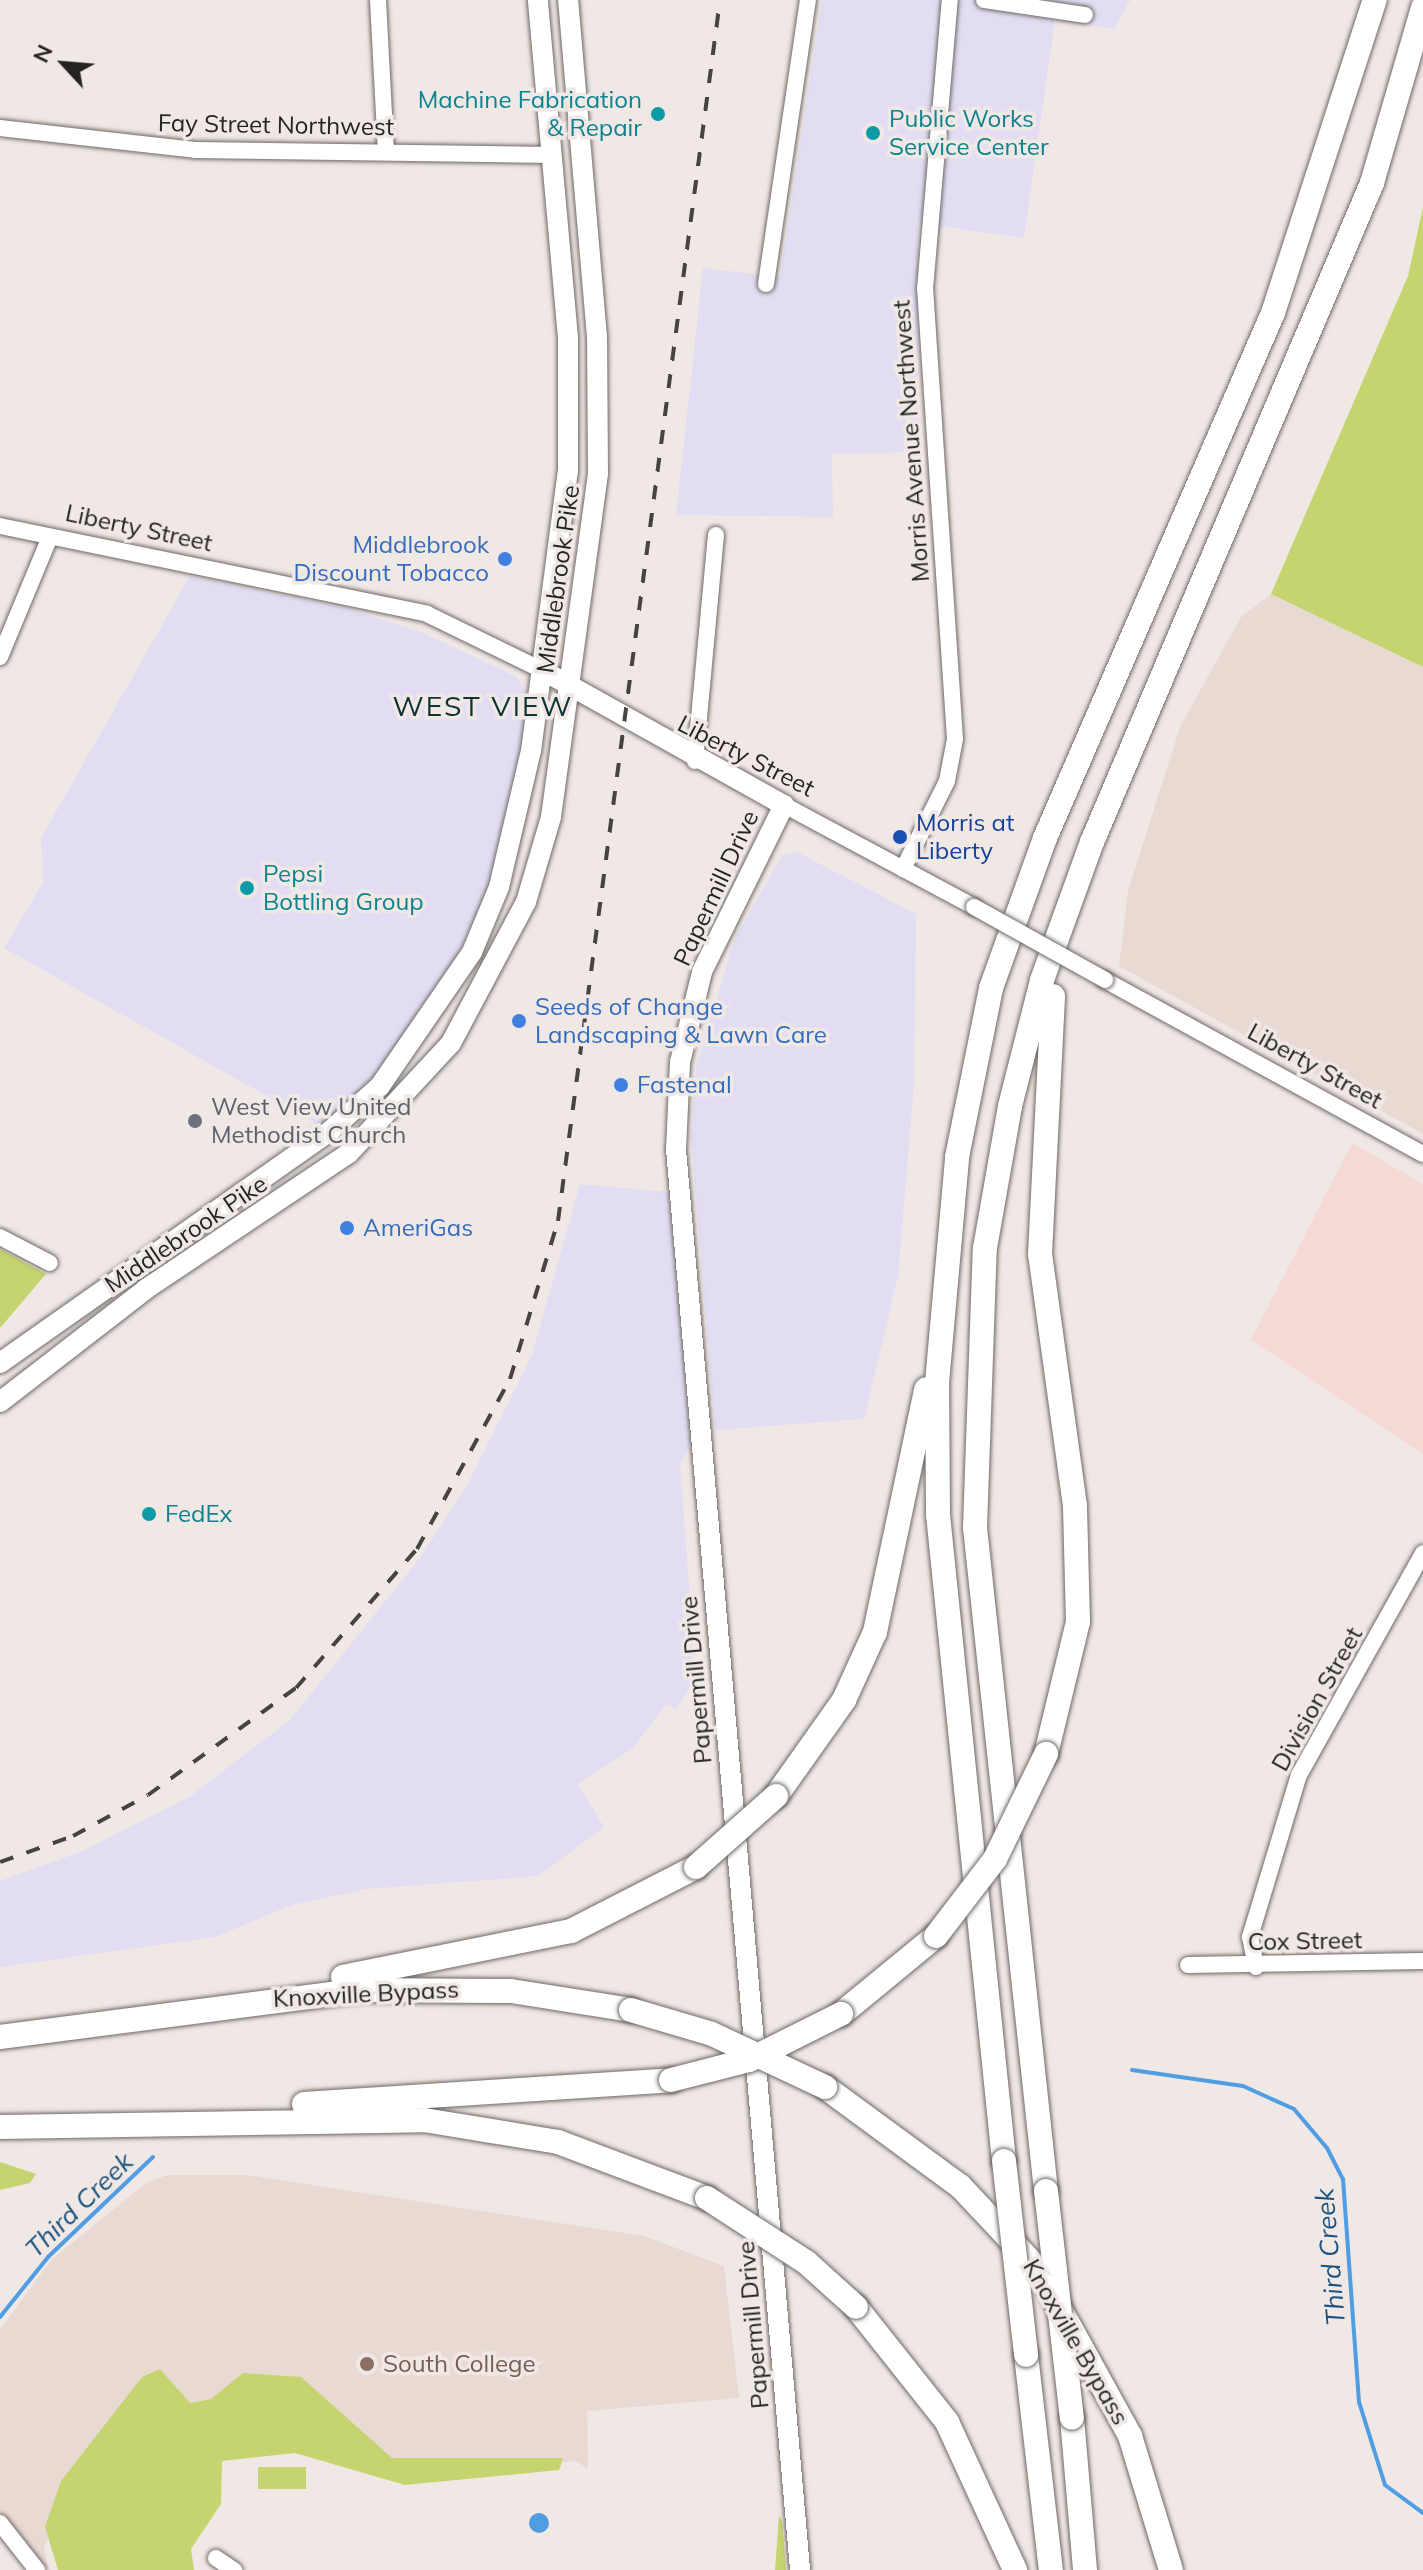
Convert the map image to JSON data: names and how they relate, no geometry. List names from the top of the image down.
{
  "streets": {
    "highway": ["Knoxville Bypass"],
    "main road": ["Liberty Street", "Middlebrook Pike", "Papermill Drive"],
    "street": [
      "Fay Street Northwest",
      "Morris Avenue Northwest",
      "Division Street",
      "Cox Street"
    ]
  },
  "crossings": [
    ["Fay Street Northwest", "Middlebrook Pike"],
    ["Morris Avenue Northwest", "Liberty Street"],
    ["Liberty Street", "Middlebrook Pike"],
    ["Liberty Street", "Papermill Drive"],
    ["Division Street", "Cox Street"]
  ],
  "districts": ["WEST VIEW"],
  "water": ["Third Creek"],
  "places": [
    "Machine Fabrication & Repair",
    "Public Works Service Center",
    "Middlebrook Discount Tobacco",
    "Morris at Liberty",
    "Pepsi Bottling Group",
    "Seeds of Change Landscaping & Lawn Care",
    "Fastenal",
    "West View United Methodist Church",
    "AmeriGas",
    "FedEx",
    "South College"
  ],
  "north": "top left"
}
